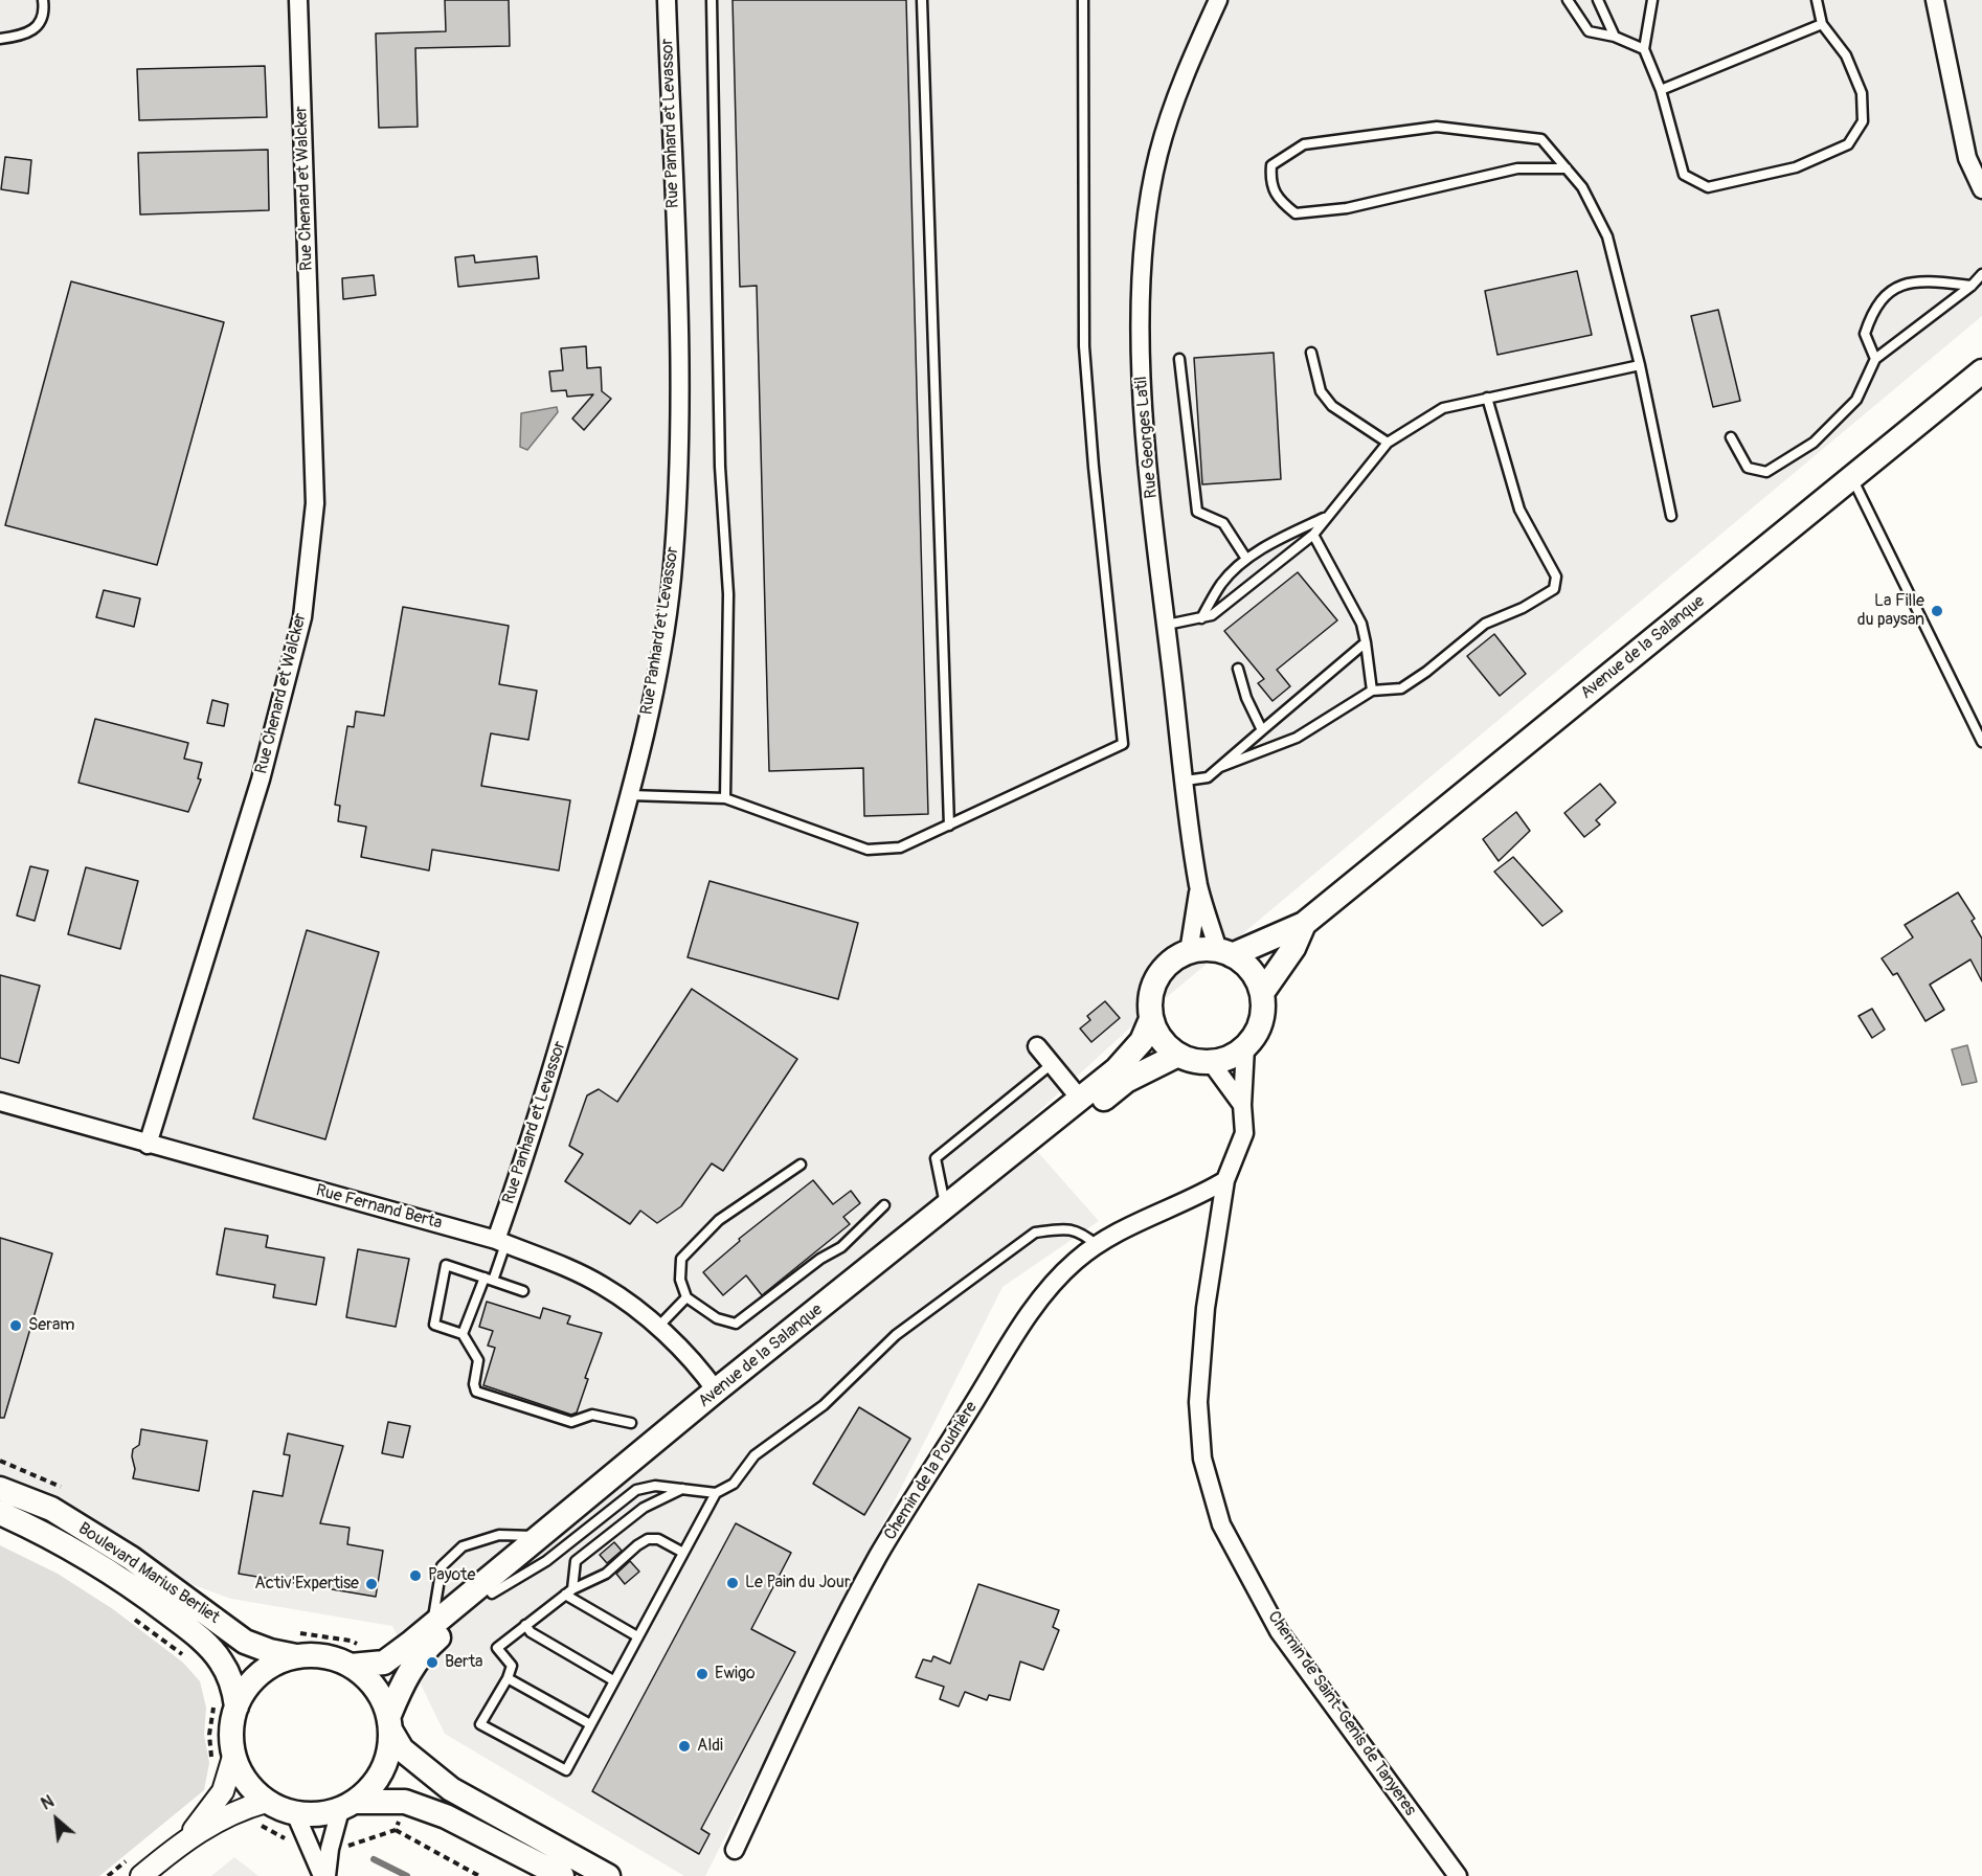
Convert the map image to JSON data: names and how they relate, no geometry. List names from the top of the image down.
{
  "streets": {
    "main road": ["Avenue de la Salanque", "Boulevard Marius Berliet"],
    "street": [
      "Rue Panhard et Levassor",
      "Rue Chenard et Walcker",
      "Rue Georges Latil",
      "Rue Fernand Berta",
      "Chemin de la Poudrière",
      "Chemin de Saint-Genis de Tanyeres"
    ]
  },
  "crossings": [
    ["Rue Panhard et Levassor", "Rue Fernand Berta"],
    ["Rue Chenard et Walcker", "Rue Fernand Berta"],
    ["Rue Georges Latil", "Avenue de la Salanque"],
    ["Rue Georges Latil", "Chemin de Saint-Genis de Tanyeres"],
    ["Avenue de la Salanque", "Rue Fernand Berta"],
    ["Avenue de la Salanque", "Boulevard Marius Berliet"],
    ["Avenue de la Salanque", "Chemin de Saint-Genis de Tanyeres"],
    ["Chemin de la Poudrière", "Chemin de Saint-Genis de Tanyeres"]
  ],
  "places": [
    "La Fille du paysan",
    "Seram",
    "Payote",
    "Le Pain du Jour",
    "Activ'Expertise",
    "Berta",
    "Ewigo",
    "Aldi"
  ],
  "north": "top left"
}
